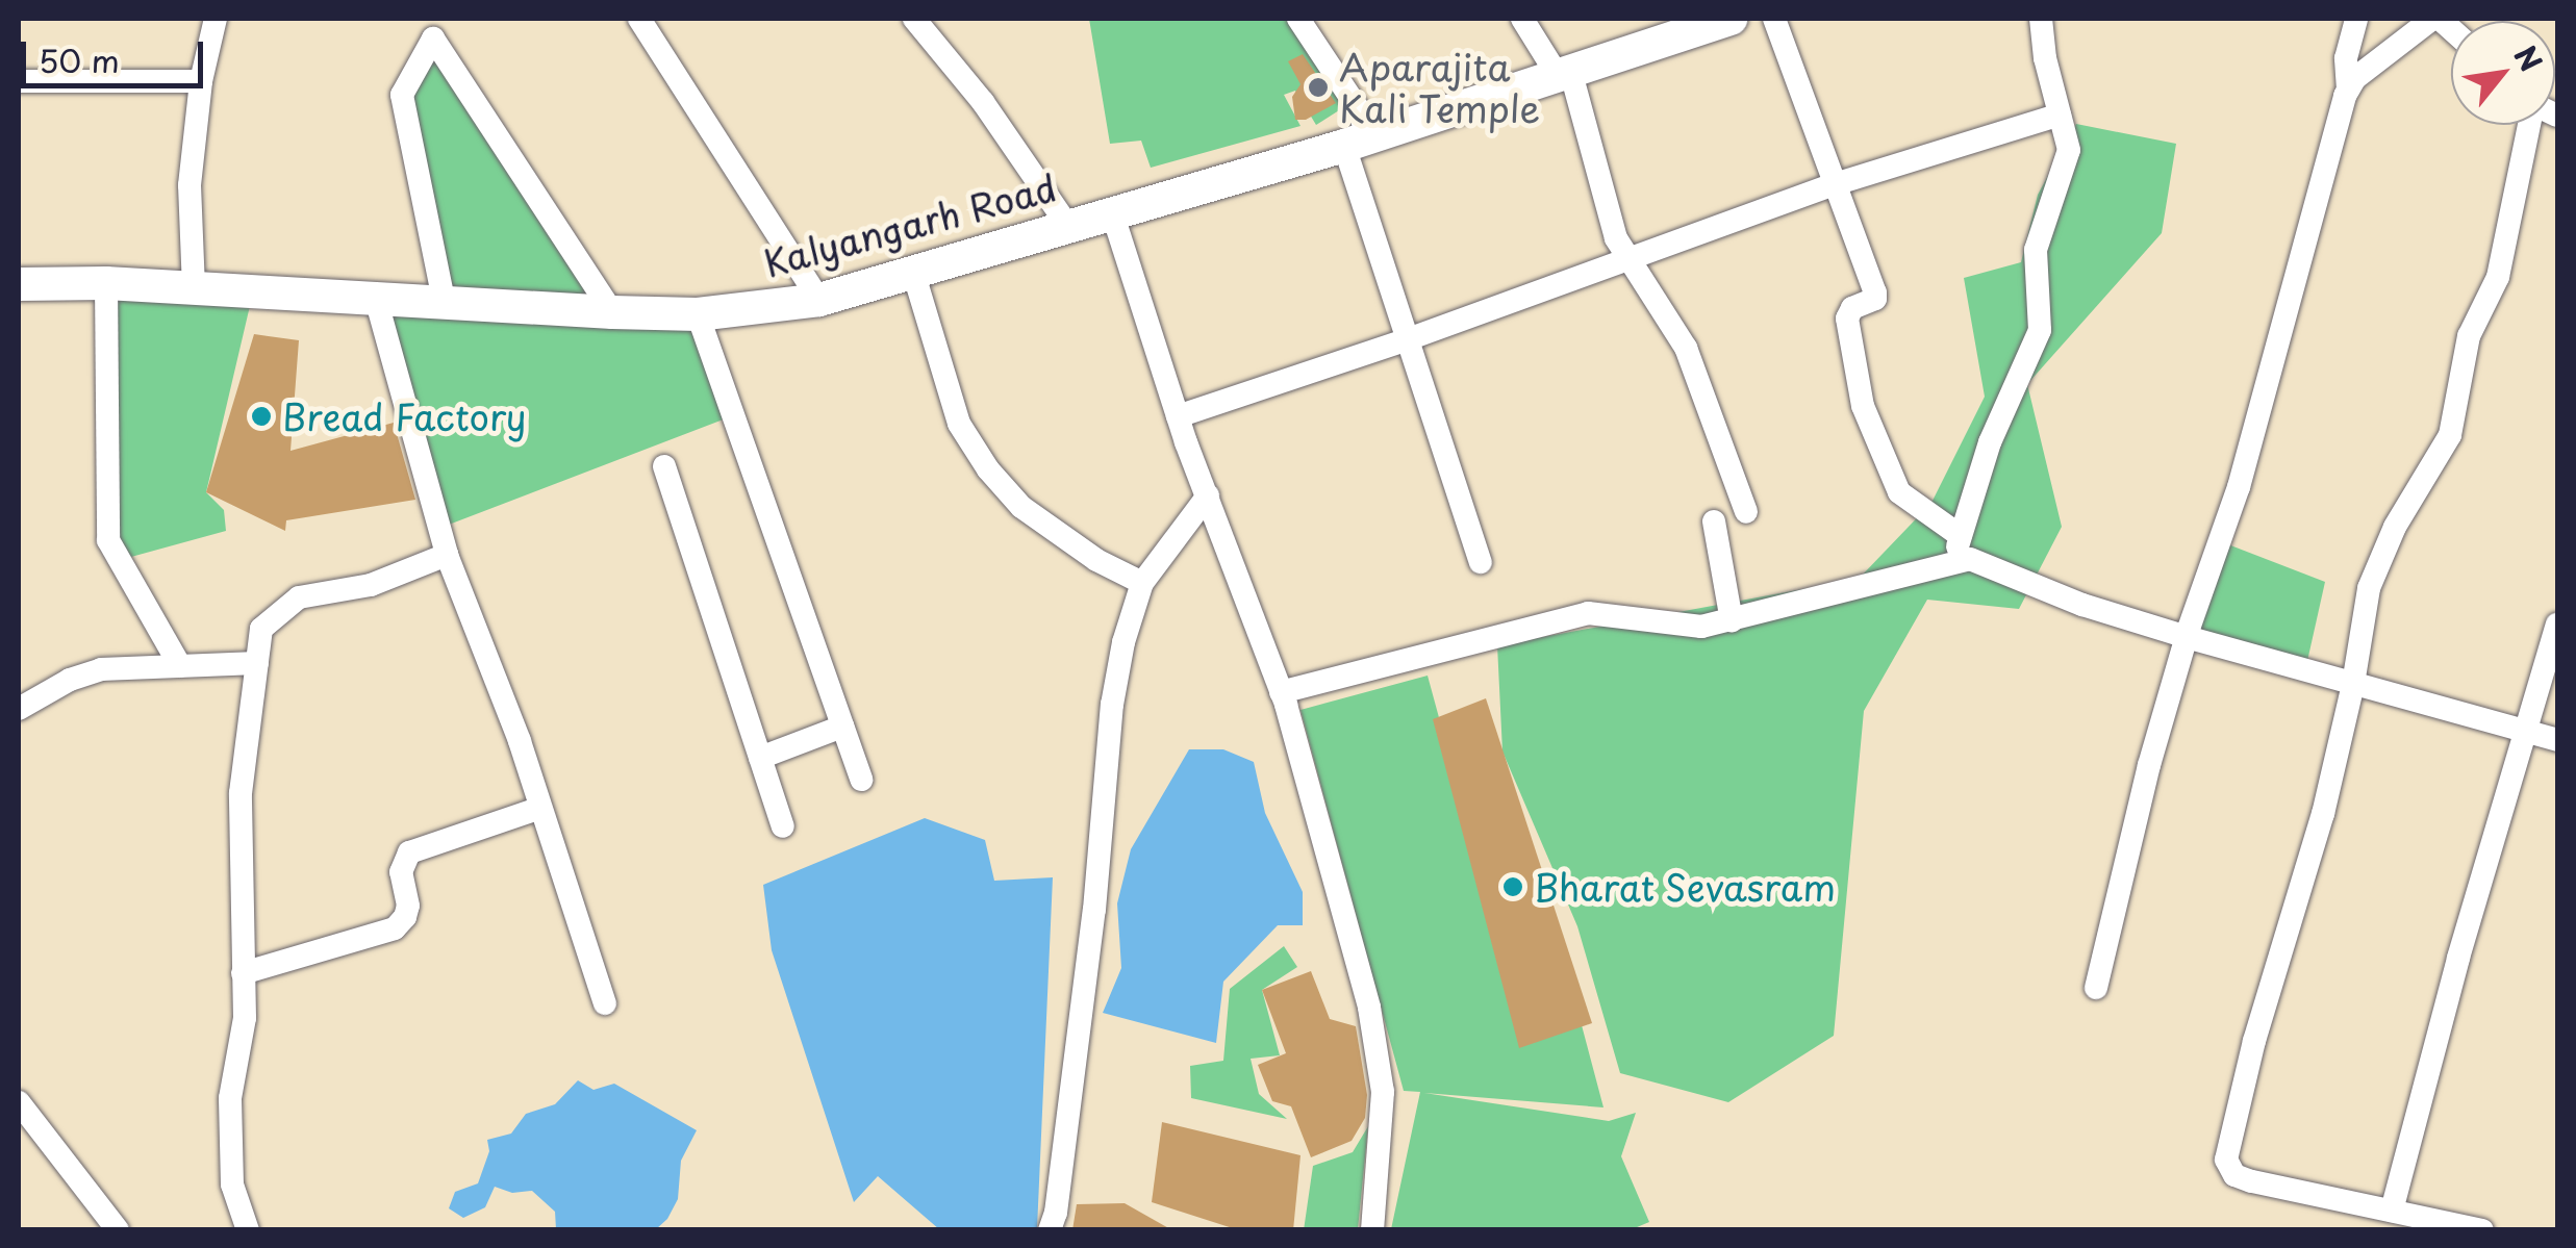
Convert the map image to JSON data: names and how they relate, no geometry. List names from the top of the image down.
{
  "streets": {
    "main road": ["Kalyangarh Road"]
  },
  "places": ["Aparajita Kali Temple", "Bread Factory", "Bharat Sevasram"],
  "scale_bar": "50 m",
  "north": "top right"
}
